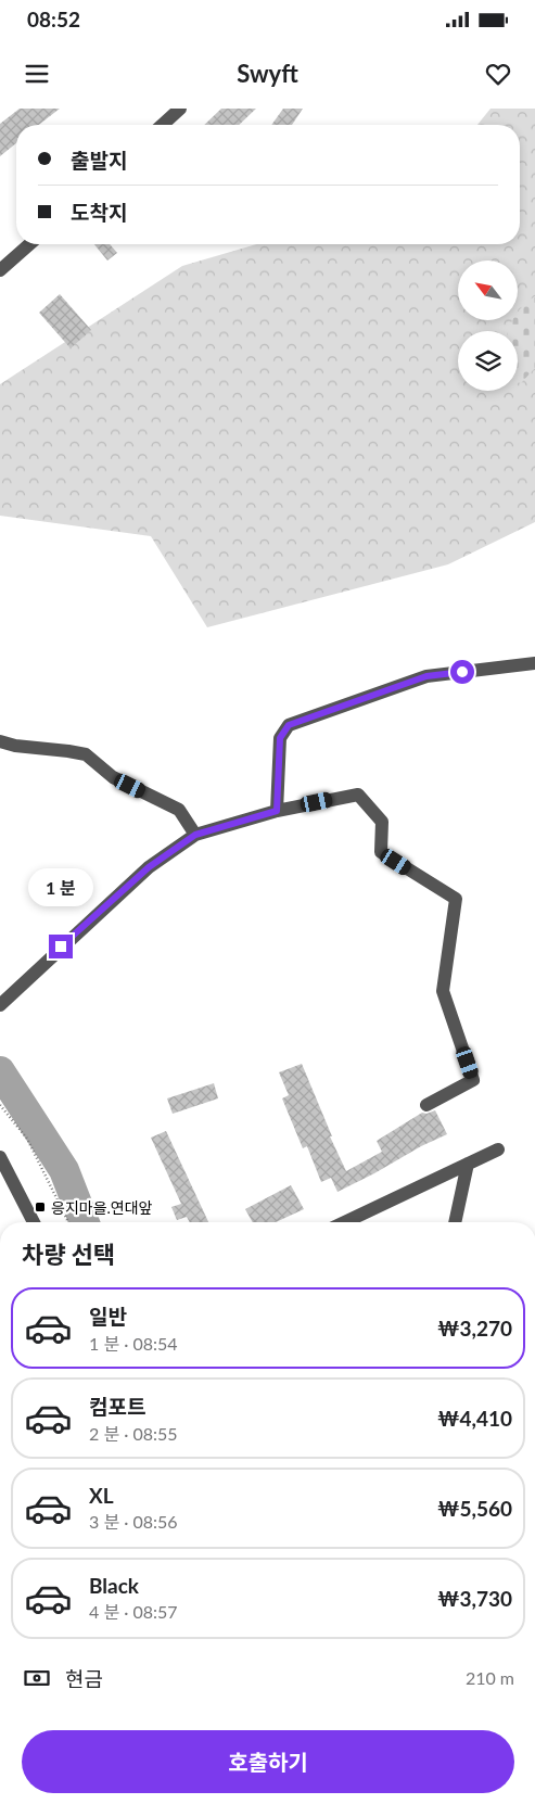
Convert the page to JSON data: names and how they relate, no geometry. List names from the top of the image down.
{
  "places": {
    "transit": ["응지마을.연대앞"]
  },
  "north": "top left",
  "page": {
    "status": "08:52",
    "header": "Swyft",
    "banner": ["출발지", "도착지"],
    "bubble": "1 분",
    "heading": "차량 선택",
    "list": [
      {
        "name": "일반",
        "note": "1 분 · 08:54",
        "value": "₩3,270"
      },
      {
        "name": "컴포트",
        "note": "2 분 · 08:55",
        "value": "₩4,410"
      },
      {
        "name": "XL",
        "note": "3 분 · 08:56",
        "value": "₩5,560"
      },
      {
        "name": "Black",
        "note": "4 분 · 08:57",
        "value": "₩3,730"
      }
    ],
    "pay": ["현금", "210 m"],
    "buttons": "호출하기"
  }
}
